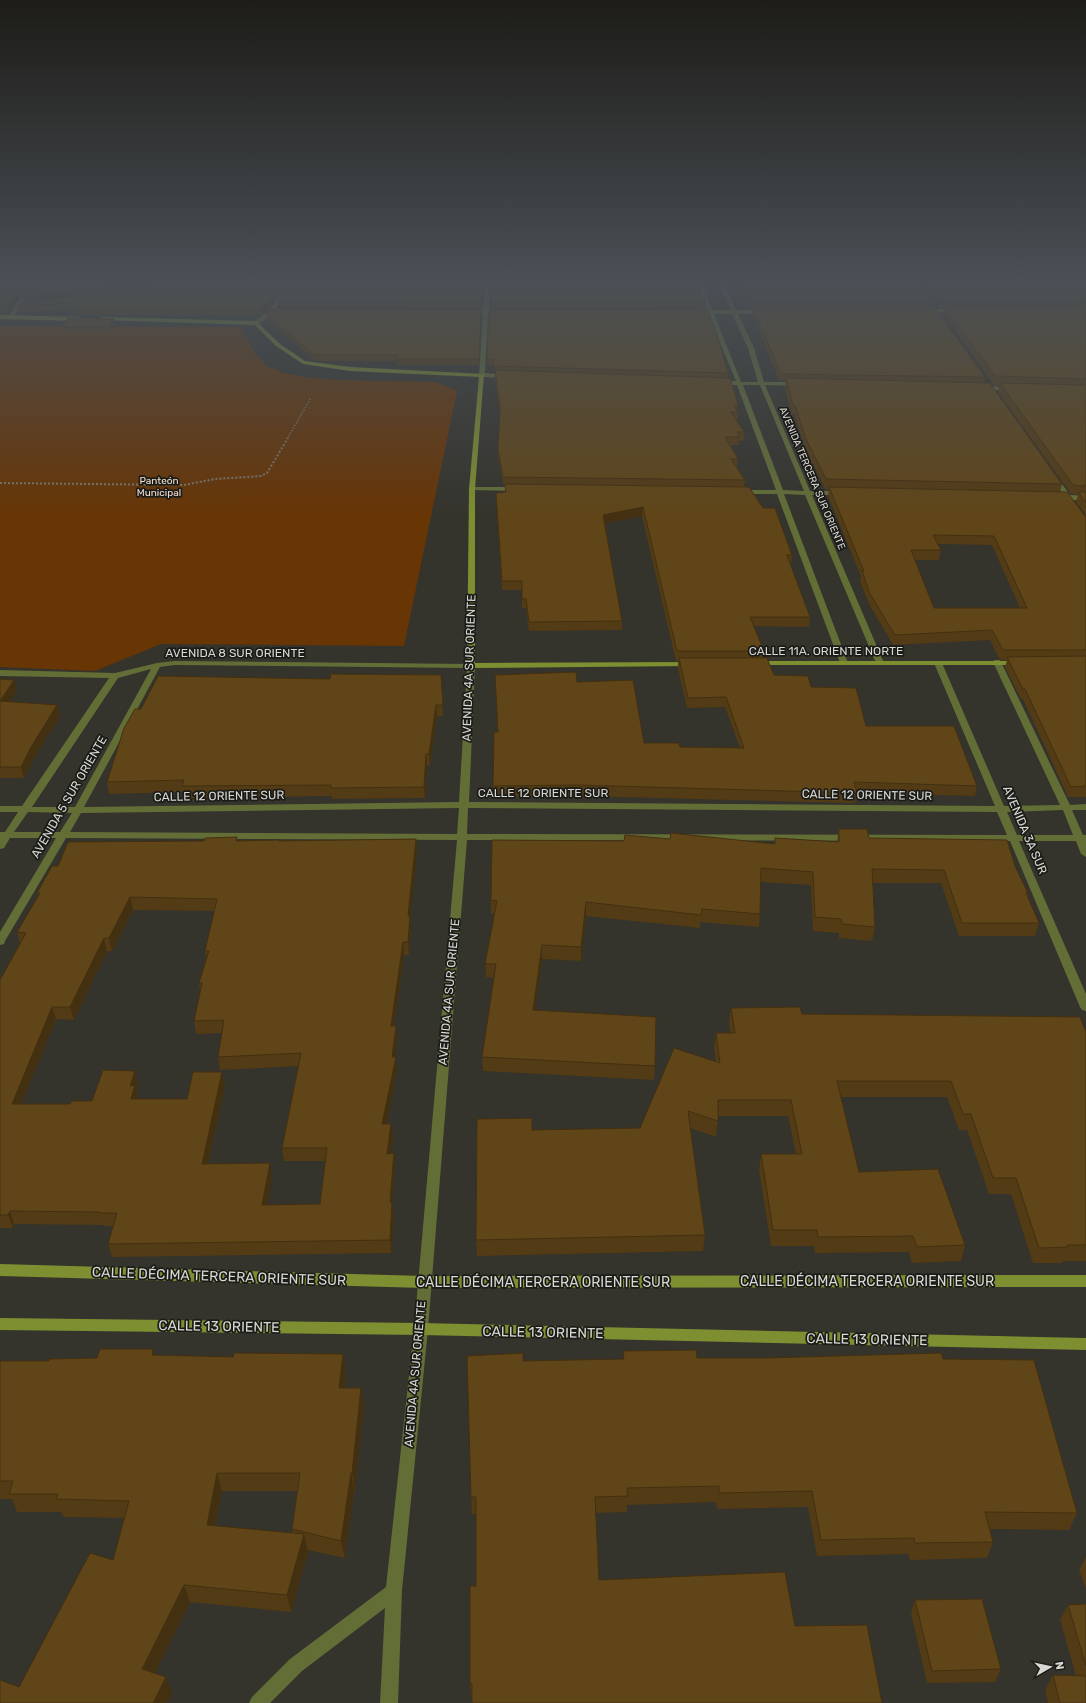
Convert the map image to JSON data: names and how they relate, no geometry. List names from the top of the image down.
{
  "streets": {
    "street": [
      "AVENIDA TERCERA SUR ORIENTE",
      "CALLE 11A. ORIENTE NORTE",
      "AVENIDA 8 SUR ORIENTE",
      "AVENIDA 4A SUR ORIENTE",
      "CALLE 12 ORIENTE SUR",
      "AVENIDA 5 SUR ORIENTE",
      "AVENIDA 3A SUR",
      "CALLE DÉCIMA TERCERA ORIENTE SUR",
      "CALLE 13 ORIENTE"
    ]
  },
  "crossings": [
    ["AVENIDA TERCERA SUR ORIENTE", "CALLE 11A. ORIENTE NORTE"],
    ["CALLE 11A. ORIENTE NORTE", "AVENIDA 3A SUR"],
    ["AVENIDA 8 SUR ORIENTE", "AVENIDA 4A SUR ORIENTE"],
    ["AVENIDA 8 SUR ORIENTE", "AVENIDA 5 SUR ORIENTE"],
    ["AVENIDA 4A SUR ORIENTE", "CALLE 12 ORIENTE SUR"],
    ["AVENIDA 4A SUR ORIENTE", "CALLE DÉCIMA TERCERA ORIENTE SUR"],
    ["AVENIDA 4A SUR ORIENTE", "CALLE 13 ORIENTE"],
    ["CALLE 12 ORIENTE SUR", "AVENIDA 5 SUR ORIENTE"],
    ["CALLE 12 ORIENTE SUR", "AVENIDA 3A SUR"]
  ],
  "parks": ["Panteón Municipal"],
  "north": "right"
}
